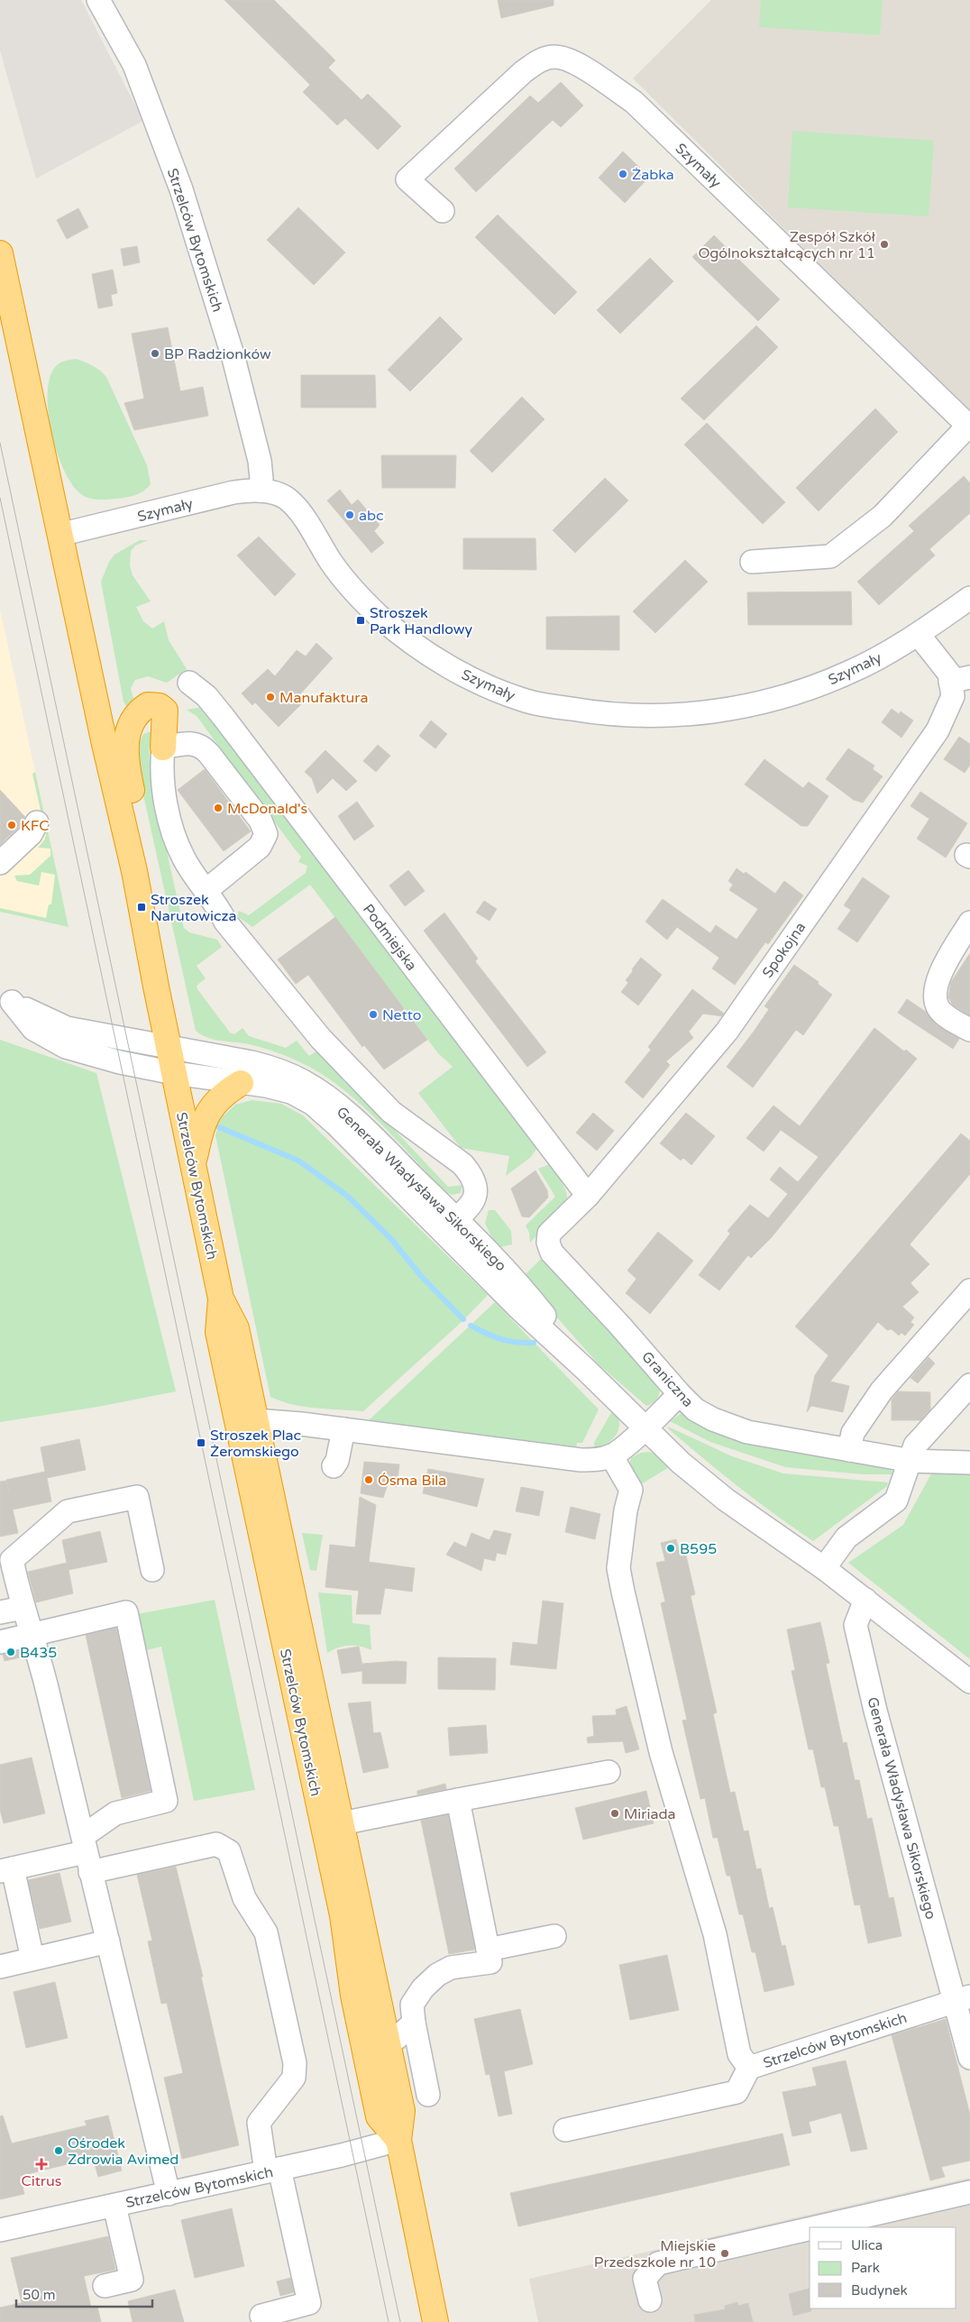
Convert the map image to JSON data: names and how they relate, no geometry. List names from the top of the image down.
{
  "streets": {
    "highway": ["Strzelców Bytomskich"],
    "street": [
      "Szymały",
      "Podmiejska",
      "Spokojna",
      "Generała Władysława Sikorskiego",
      "Graniczna"
    ]
  },
  "crossings": [
    ["Szymały", "Strzelców Bytomskich"],
    ["Szymały", "Spokojna"],
    ["Strzelców Bytomskich", "Generała Władysława Sikorskiego"],
    ["Podmiejska", "Spokojna"],
    ["Spokojna", "Graniczna"]
  ],
  "places": {
    "other": [
      "Żabka",
      "Zespół Szkół Ogólnokształcących nr 11",
      "BP Radzionków",
      "abc",
      "Manufaktura",
      "McDonald's",
      "KFC",
      "Netto",
      "Ósma Bila",
      "B595",
      "B435",
      "Miriada",
      "Ośrodek Zdrowia Avimed",
      "Miejskie Przedszkole nr 10"
    ],
    "transit": ["Stroszek Park Handlowy", "Stroszek Narutowicza", "Stroszek Plac Żeromskiego"],
    "health": ["Citrus"]
  },
  "legend": ["Ulica", "Park", "Budynek"],
  "scale_bar": "50 m"
}
